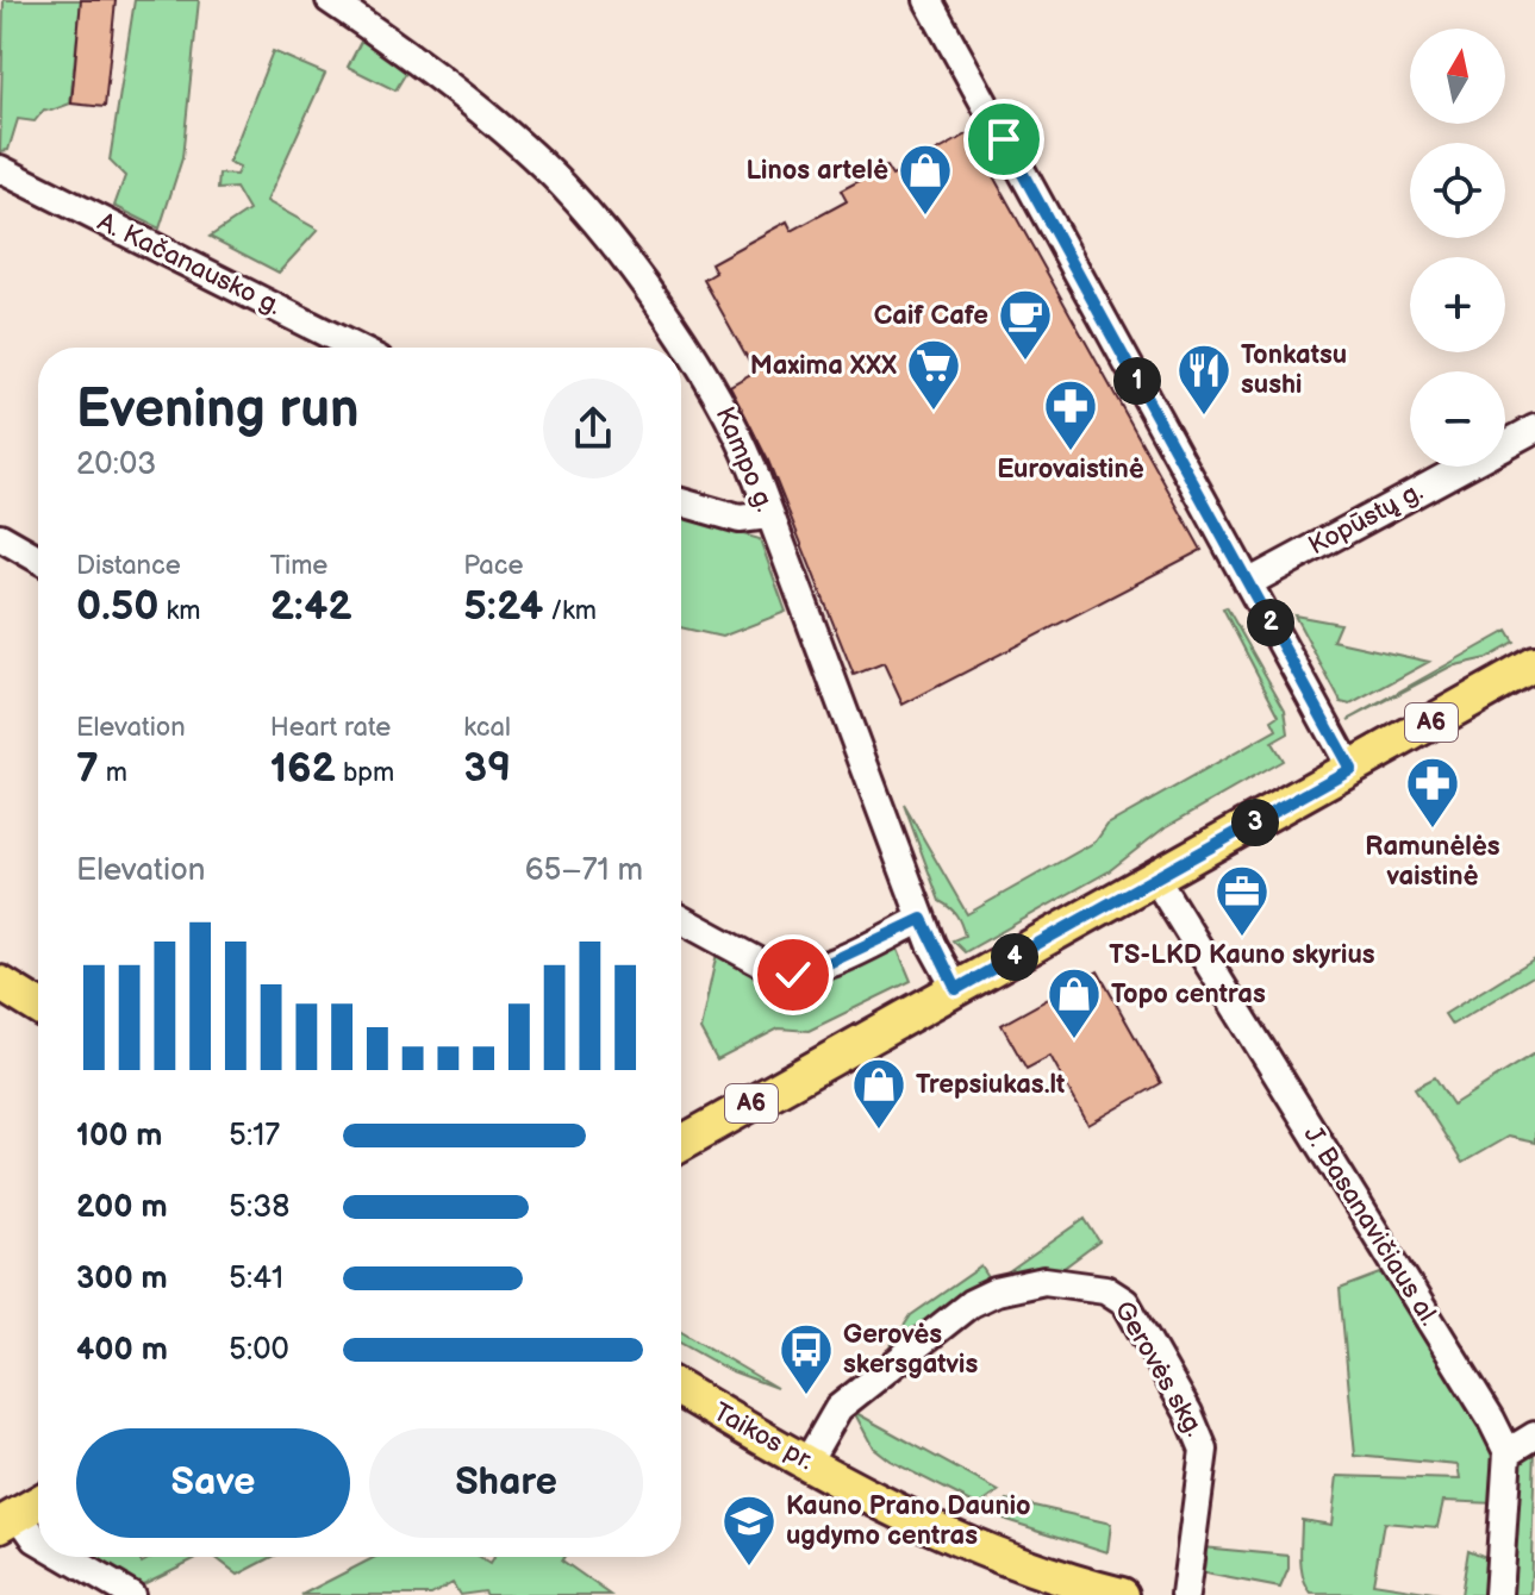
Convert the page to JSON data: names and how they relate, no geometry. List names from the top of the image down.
{
  "streets": {
    "main road": ["A6", "Taikos pr."],
    "street": [
      "A. Kačanausko g.",
      "Kampo g.",
      "Kopūstų g.",
      "J. Basanavičiaus al.",
      "Gerovės skg."
    ]
  },
  "crossings": [
    ["Kampo g.", "A6"],
    ["A6", "J. Basanavičiaus al."],
    ["Gerovės skg.", "Taikos pr."]
  ],
  "places": {
    "shop": ["Linos artelė", "Topo centras", "Trepsiukas.lt"],
    "cafe": ["Caif Cafe"],
    "supermarket": ["Maxima XXX"],
    "restaurant": ["Tonkatsu sushi"],
    "pharmacy": ["Eurovaistinė", "Ramunėlės vaistinė"],
    "office": ["TS-LKD Kauno skyrius"],
    "bus stop": ["Gerovės skersgatvis"],
    "school or university": ["Kauno Prano Daunio ugdymo centras"]
  },
  "north": "top",
  "page": {
    "map_buttons": ["+", "−"],
    "heading": ["Evening run", "20:03"],
    "pins": [
      "1",
      "2",
      "3",
      "4"
    ],
    "stats": [
      ["Distance", "0.50 km"],
      ["Time", "2:42"],
      ["Pace", "5:24 /km"],
      ["Elevation", "7 m"],
      ["Heart rate", "162 bpm"],
      ["kcal", "39"]
    ],
    "chart": ["Elevation", "65–71 m"],
    "list": [
      {
        "name": "100 m",
        "note": "5:17"
      },
      {
        "name": "200 m",
        "note": "5:38"
      },
      {
        "name": "300 m",
        "note": "5:41"
      },
      {
        "name": "400 m",
        "note": "5:00"
      }
    ],
    "buttons": ["Save", "Share"]
  }
}
